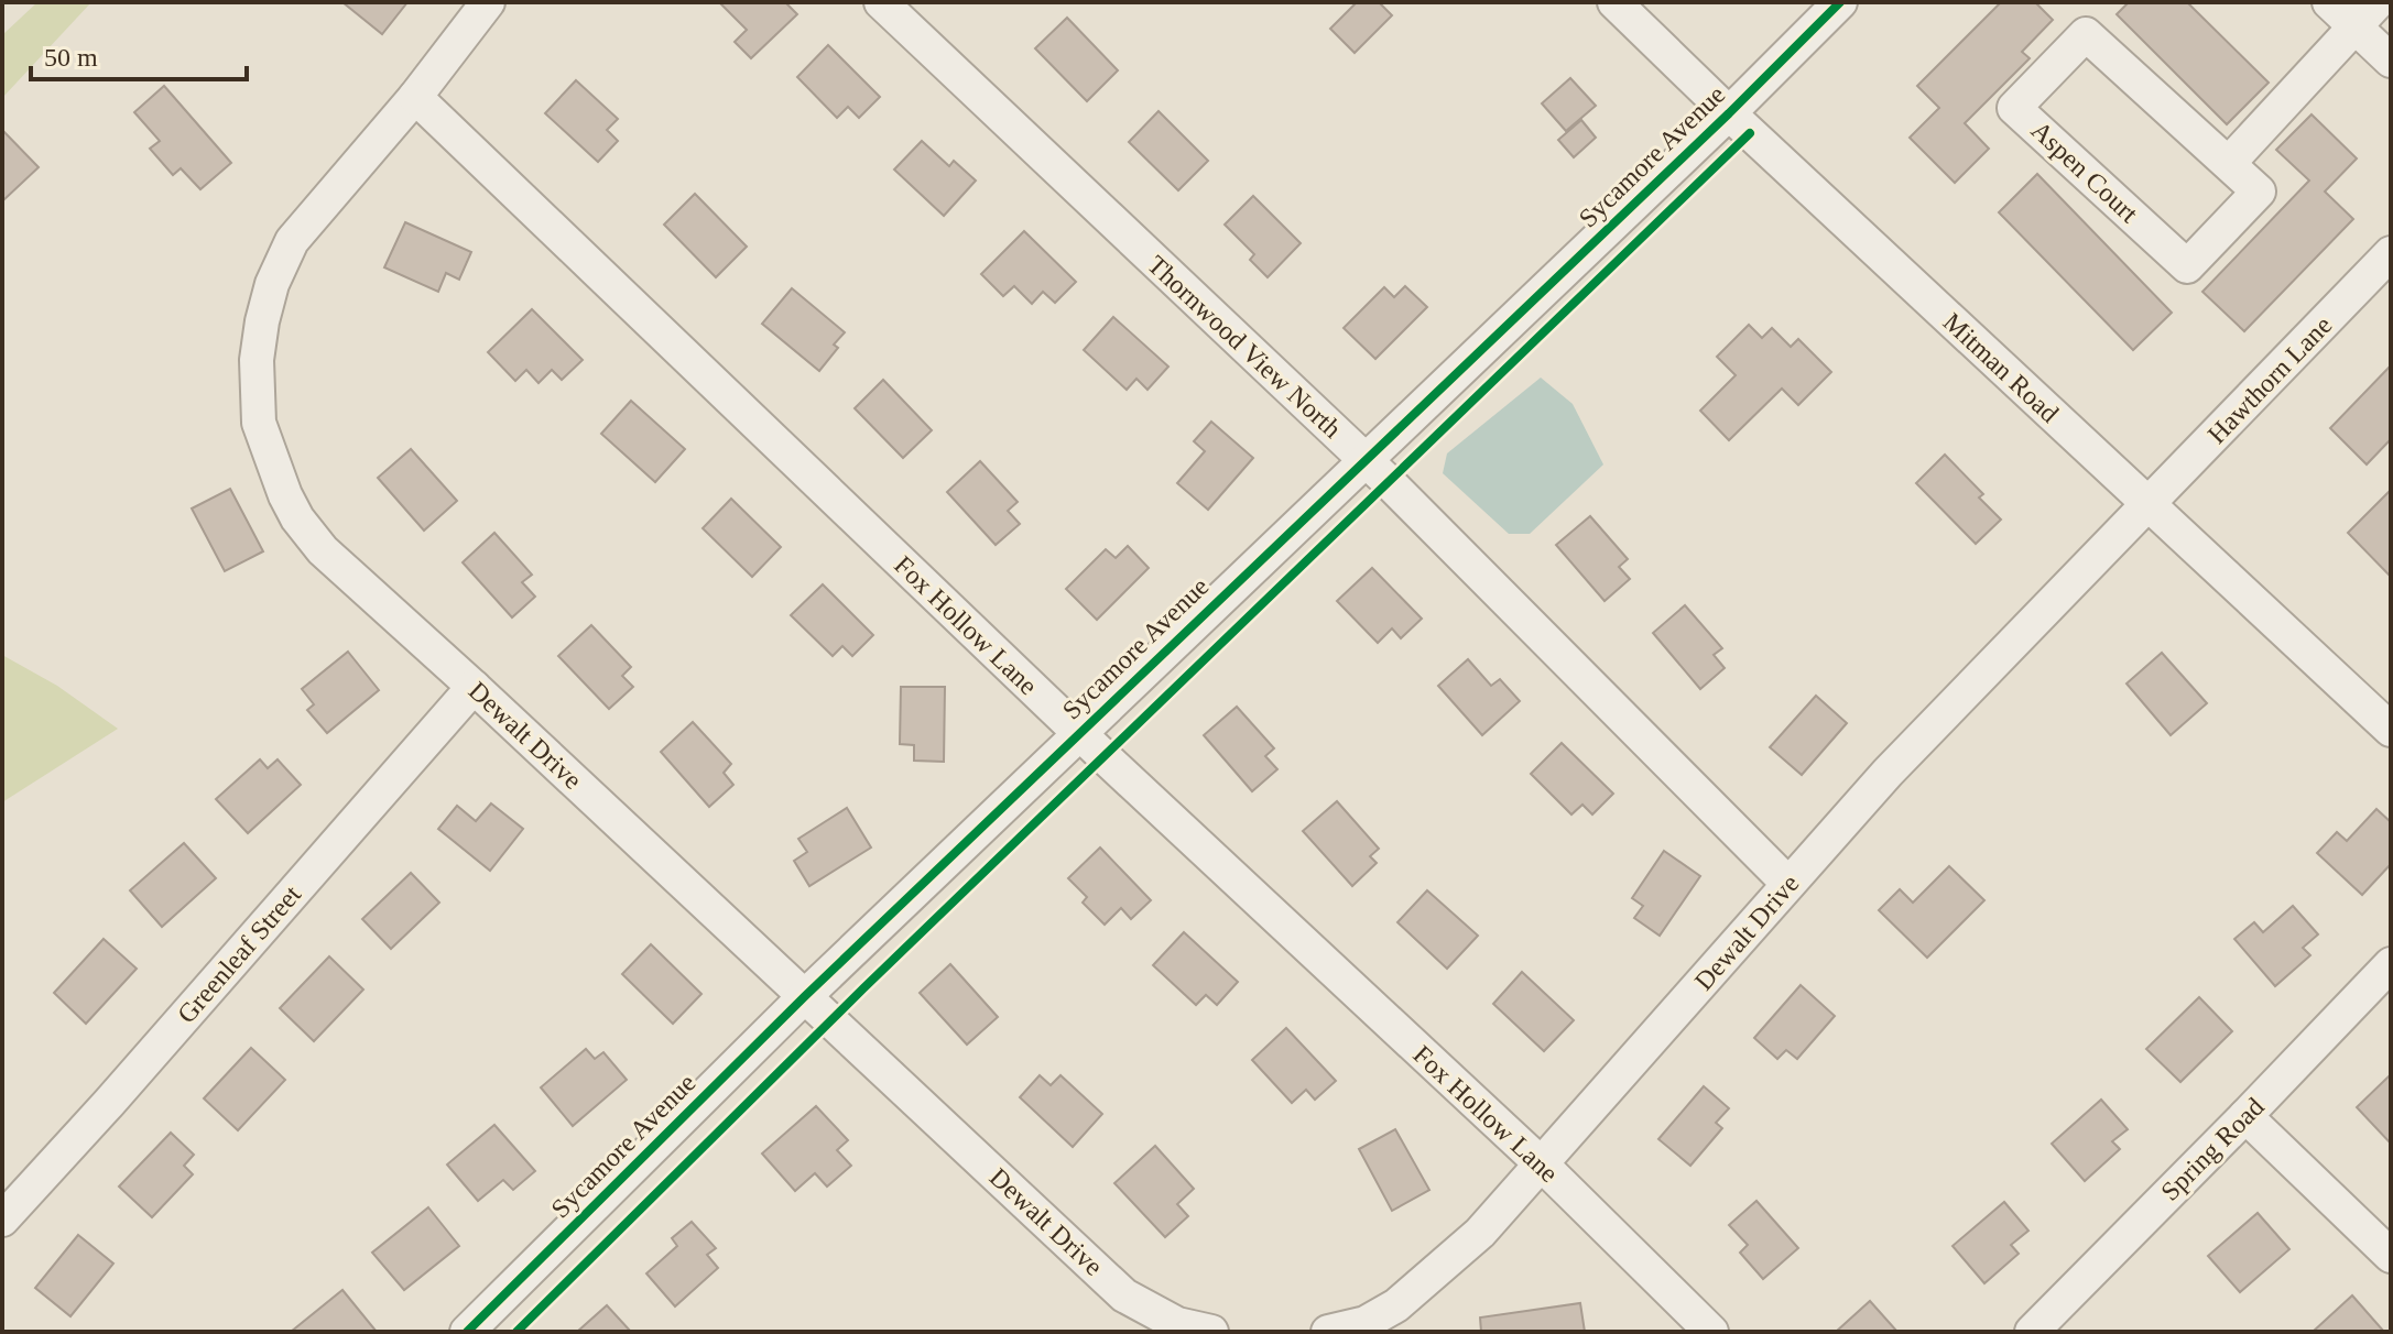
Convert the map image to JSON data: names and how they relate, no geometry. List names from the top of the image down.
{
  "streets": {
    "street": [
      "Sycamore Avenue",
      "Aspen Court",
      "Thornwood View North",
      "Mitman Road",
      "Hawthorn Lane",
      "Fox Hollow Lane",
      "Dewalt Drive",
      "Greenleaf Street",
      "Spring Road"
    ]
  },
  "crossings": [
    ["Sycamore Avenue", "Thornwood View North"],
    ["Sycamore Avenue", "Mitman Road"],
    ["Sycamore Avenue", "Fox Hollow Lane"],
    ["Sycamore Avenue", "Dewalt Drive"],
    ["Thornwood View North", "Dewalt Drive"],
    ["Mitman Road", "Hawthorn Lane"],
    ["Mitman Road", "Dewalt Drive"],
    ["Hawthorn Lane", "Dewalt Drive"],
    ["Fox Hollow Lane", "Dewalt Drive"],
    ["Dewalt Drive", "Greenleaf Street"]
  ],
  "scale_bar": "50 m"
}
